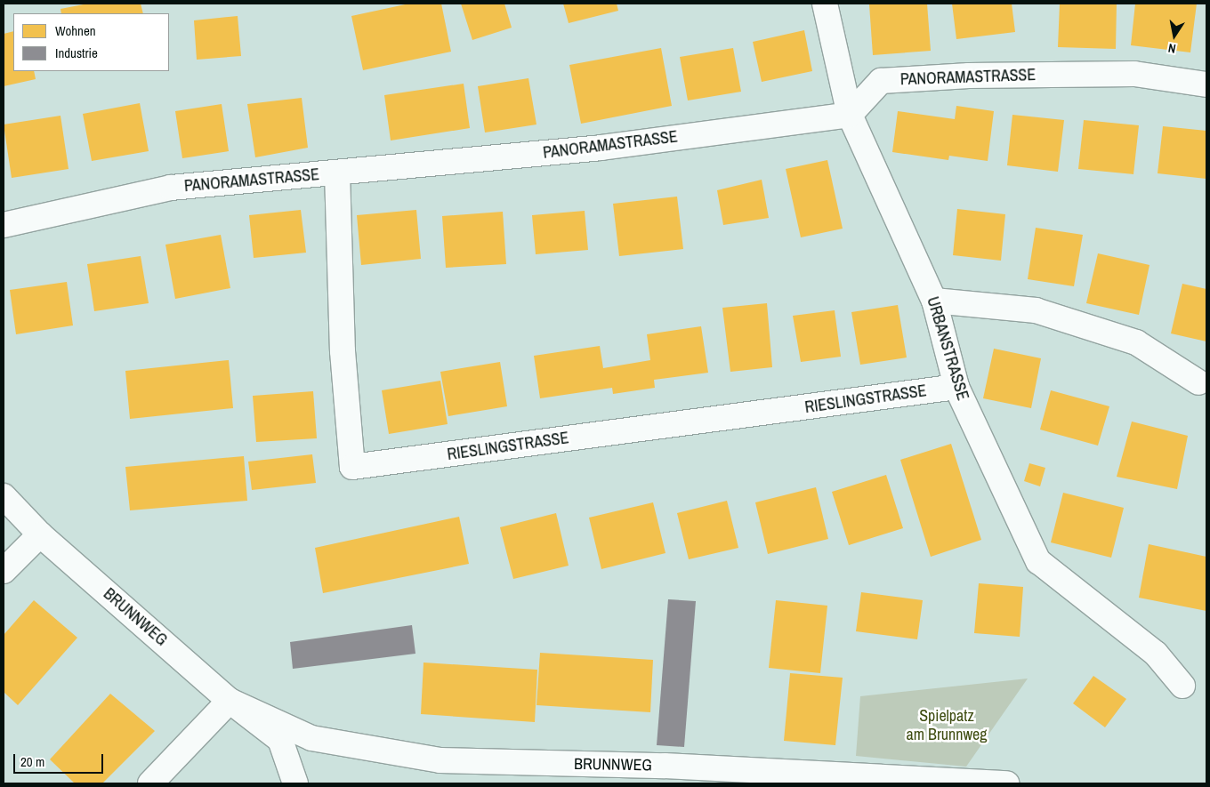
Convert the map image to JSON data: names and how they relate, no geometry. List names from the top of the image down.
{
  "streets": {
    "street": [
      "PANORAMASTRASSE",
      "URBANSTRASSE",
      "RIESLINGSTRASSE",
      "BRUNNWEG"
    ]
  },
  "crossings": [
    ["PANORAMASTRASSE", "URBANSTRASSE"],
    ["PANORAMASTRASSE", "RIESLINGSTRASSE"],
    ["URBANSTRASSE", "RIESLINGSTRASSE"]
  ],
  "parks": ["Spielpatz am Brunnweg"],
  "legend": ["Wohnen", "Industrie"],
  "scale_bar": "20 m",
  "north": "bottom"
}
